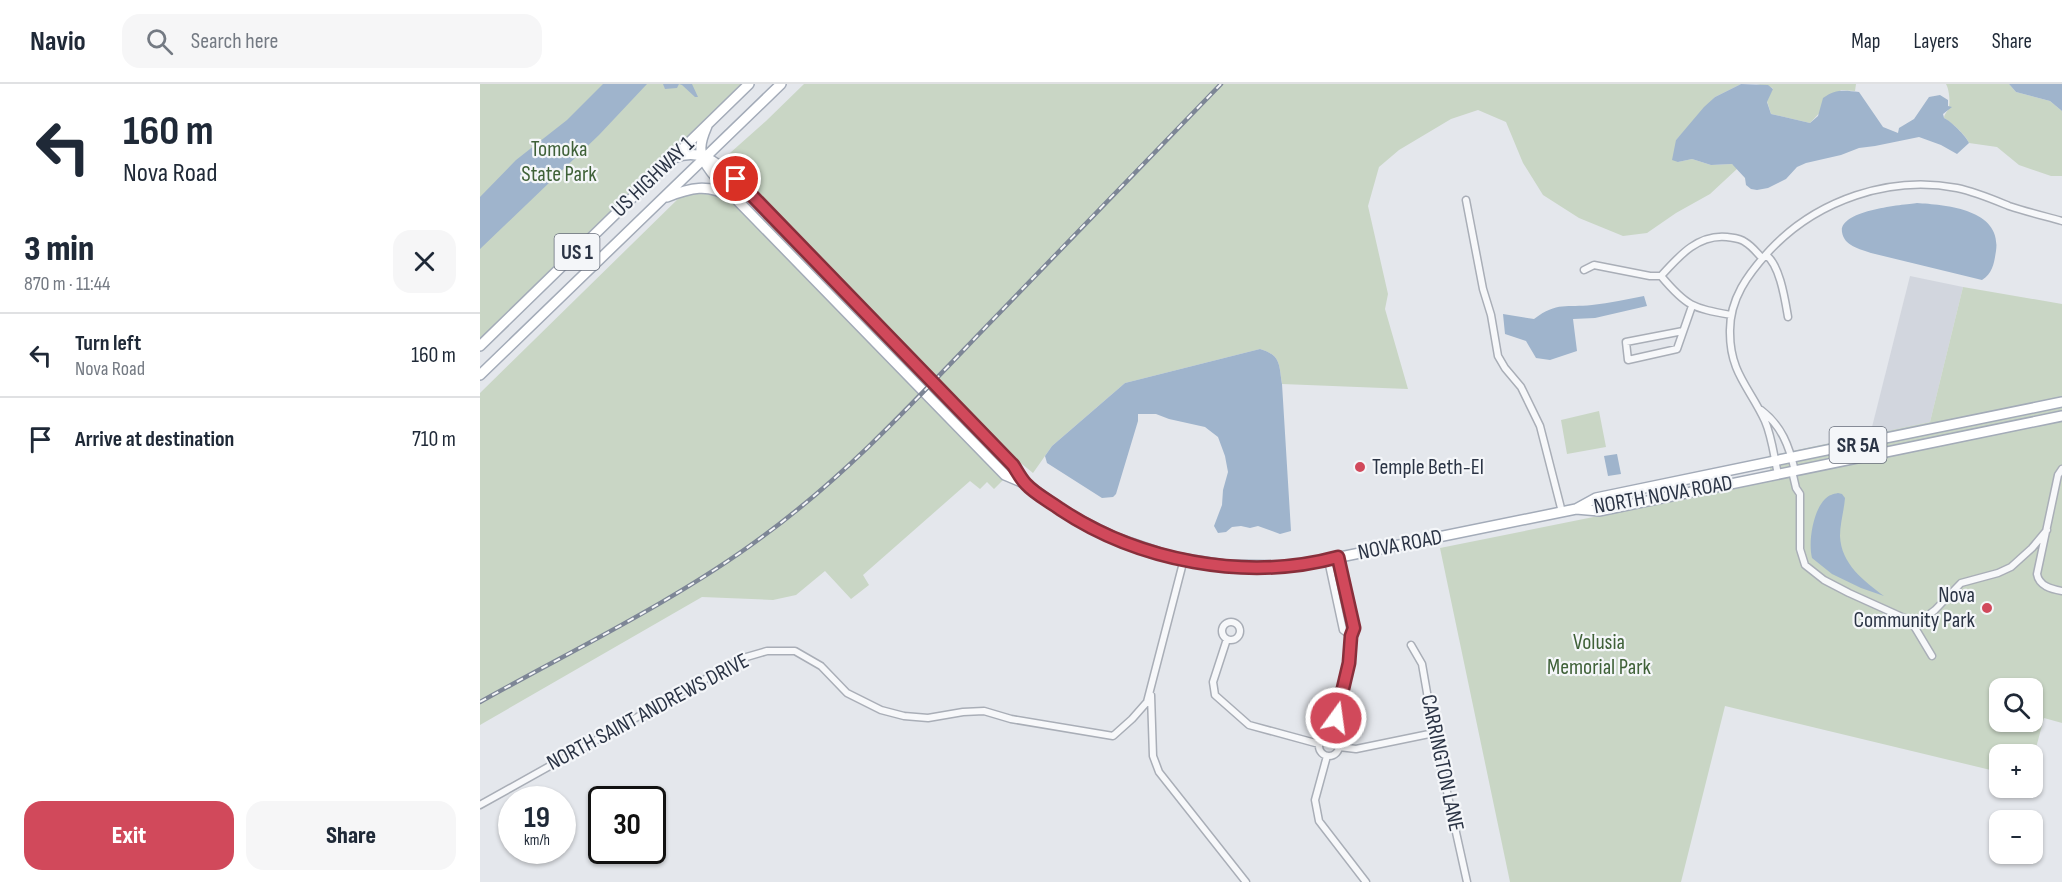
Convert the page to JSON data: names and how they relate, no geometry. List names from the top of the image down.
{
  "streets": {
    "main road": [
      "US HIGHWAY 1",
      "US 1",
      "SR 5A",
      "NORTH NOVA ROAD",
      "NOVA ROAD"
    ],
    "street": ["NORTH SAINT ANDREWS DRIVE", "CARRINGTON LANE"]
  },
  "crossings": [
    ["US HIGHWAY 1", "NOVA ROAD"],
    ["NORTH NOVA ROAD", "NOVA ROAD"]
  ],
  "parks": ["Tomoka State Park", "Volusia Memorial Park"],
  "places": ["Temple Beth-El", "Nova Community Park"],
  "page": {
    "header": "Navio",
    "search": "Search here",
    "nav": ["Map", "Layers", "Share"],
    "turn": ["160 m", "Nova Road"],
    "heading": ["3 min", "870 m · 11:44"],
    "list": [
      {
        "name": "Turn left",
        "note": "Nova Road",
        "value": "160 m"
      },
      {
        "name": "Arrive at destination",
        "value": "710 m"
      }
    ],
    "map_buttons": ["+", "−"],
    "speed": "19 km/h",
    "limit": "30",
    "buttons": ["Exit", "Share"]
  }
}
